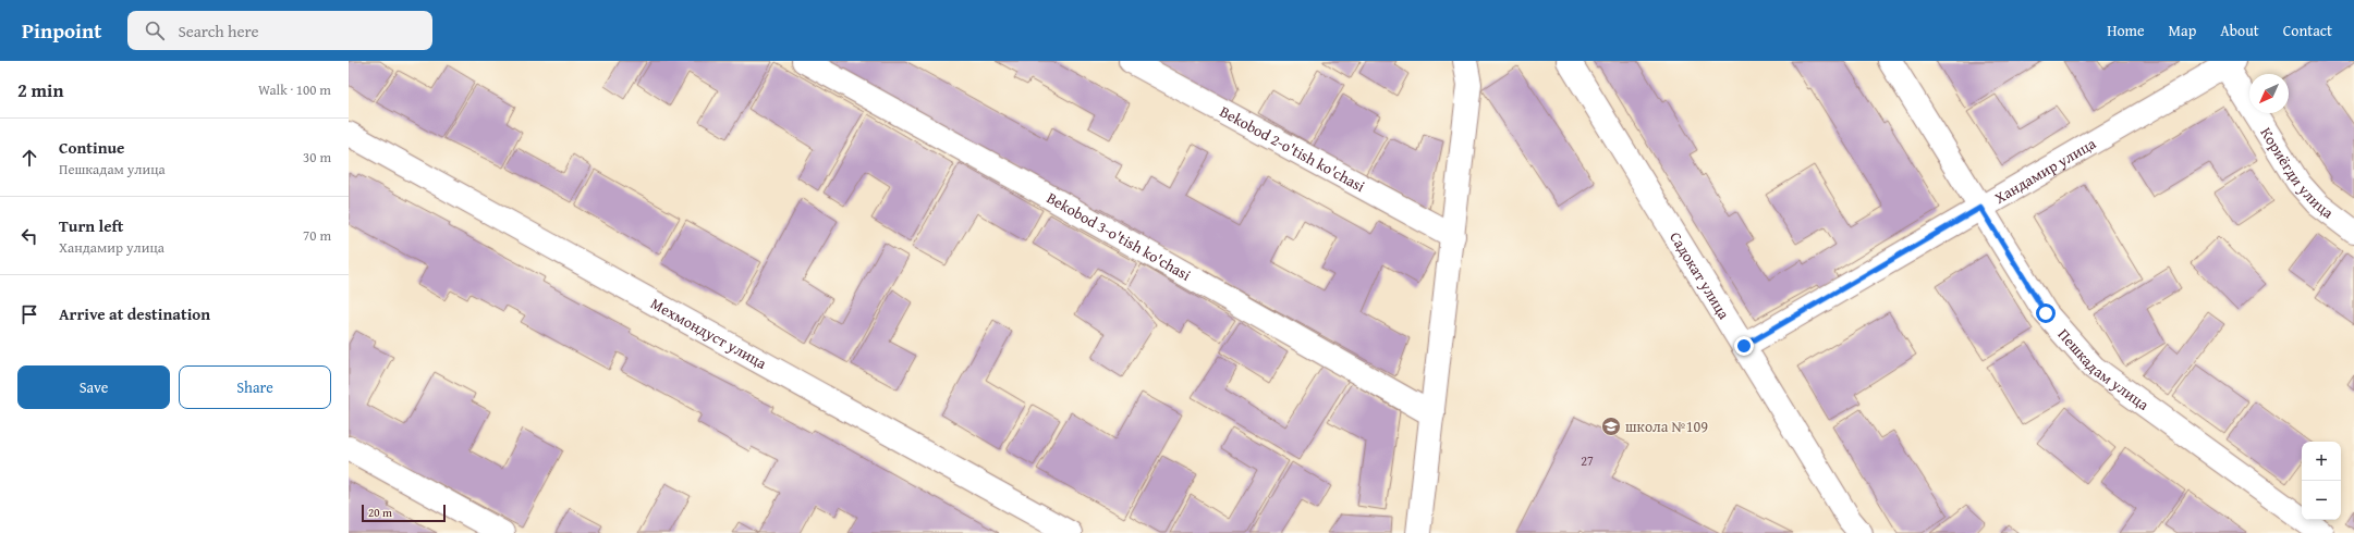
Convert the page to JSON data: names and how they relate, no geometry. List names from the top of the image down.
{
  "streets": {
    "street": [
      "Bekobod 2-o'tish ko'chasi",
      "Хандамир улица",
      "Кориёгди улица",
      "Bekobod 3-o'tish ko'chasi",
      "Садокат улица",
      "Мехмондуст улица",
      "Пешкадам улица"
    ]
  },
  "crossings": [
    ["Хандамир улица", "Кориёгди улица"],
    ["Хандамир улица", "Садокат улица"],
    ["Хандамир улица", "Пешкадам улица"]
  ],
  "places": {
    "school or university": ["школа №109"]
  },
  "house_numbers": ["27"],
  "scale_bar": "20 m",
  "north": "bottom left",
  "page": {
    "header": "Pinpoint",
    "search": "Search here",
    "nav": [
      "Home",
      "Map",
      "About",
      "Contact"
    ],
    "heading": ["2 min", "Walk · 100 m"],
    "list": [
      ["Continue", "Пешкадам улица", "30 m"],
      ["Turn left", "Хандамир улица", "70 m"],
      "Arrive at destination"
    ],
    "buttons": ["Save", "Share"],
    "map_buttons": ["+", "−"],
    "scale": "20 m"
  }
}
